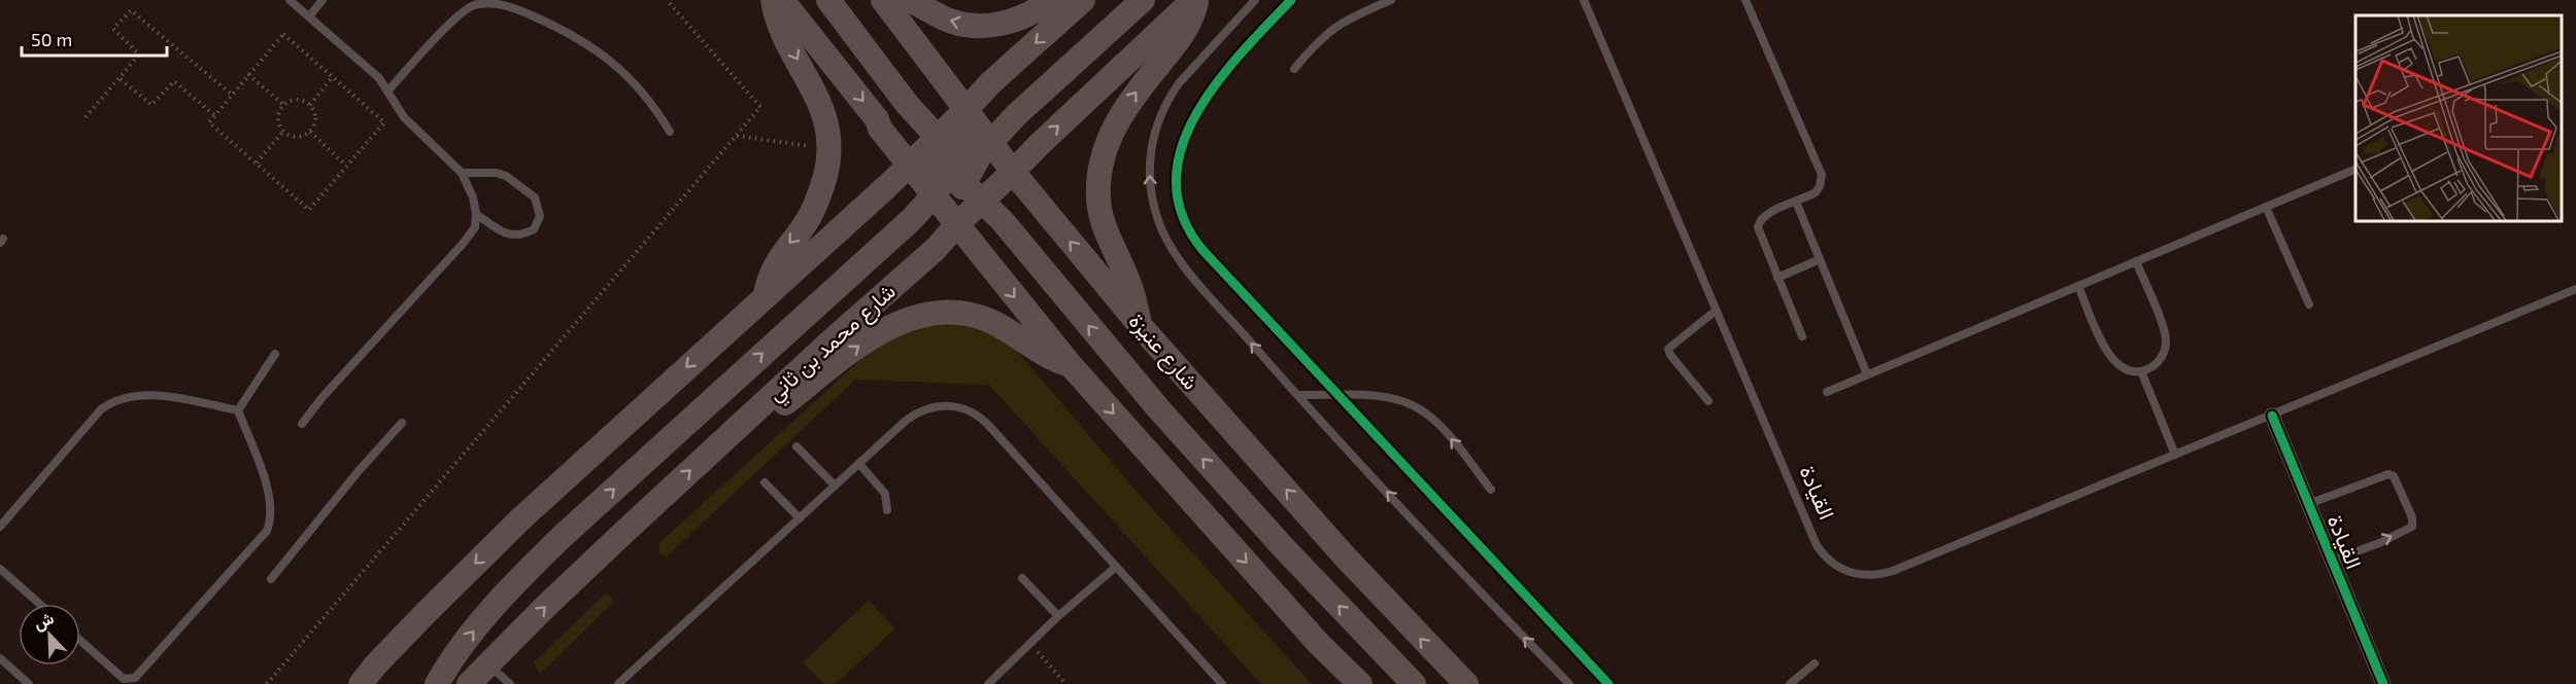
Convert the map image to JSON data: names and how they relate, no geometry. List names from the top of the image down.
{
  "streets": {
    "main road": ["شارع محمد بن ثاني", "شارع عنيزة"],
    "street": ["القيادة"]
  },
  "crossings": [
    ["شارع محمد بن ثاني", "شارع عنيزة"]
  ],
  "scale_bar": "50 m",
  "north": "top left"
}
